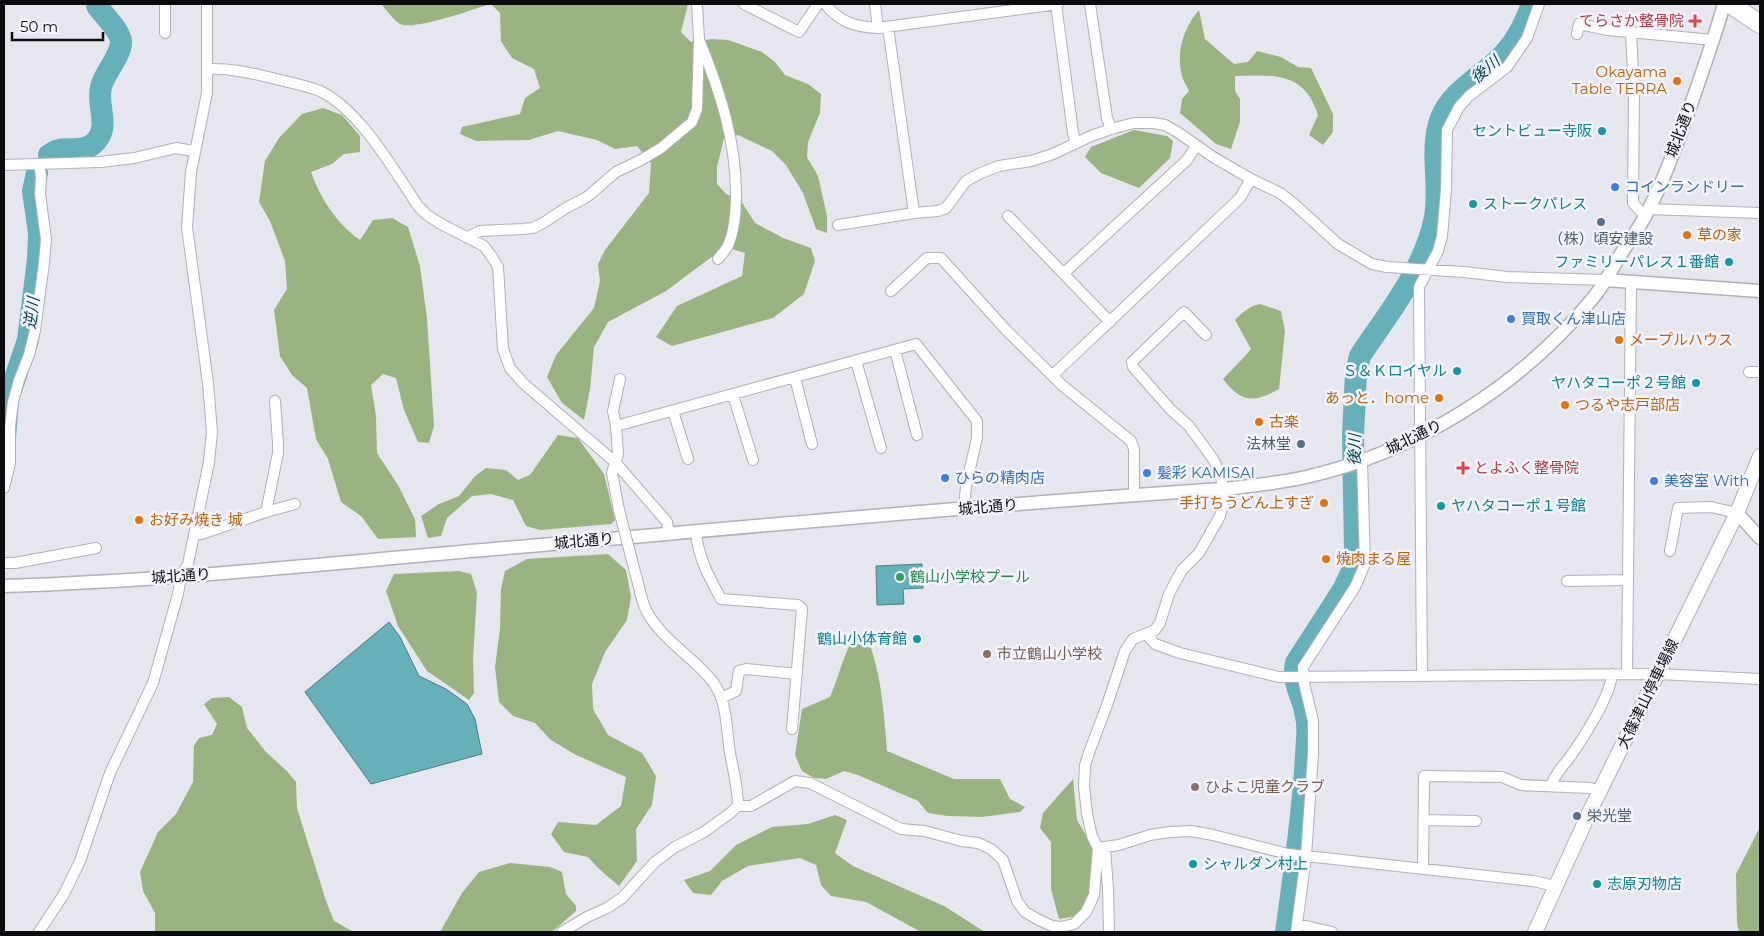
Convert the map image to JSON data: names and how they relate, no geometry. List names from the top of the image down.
{
  "streets": {
    "main road": ["大篠津山停車場線"],
    "street": ["城北通り"]
  },
  "water": ["後川", "逆川"],
  "places": {
    "health": ["てらさか整骨院", "とよふく整骨院"],
    "other": [
      "Okayama Table TERRA",
      "セントビュー寺阪",
      "コインランドリー",
      "ストークパレス",
      "（株）頃安建設",
      "草の家",
      "ファミリーパレス１番館",
      "買取くん津山店",
      "メープルハウス",
      "Ｓ＆Ｋロイヤル",
      "ヤハタコーポ２号館",
      "あっと．home",
      "つるや志戸部店",
      "古楽",
      "法林堂",
      "髪彩 KAMISAl",
      "ひらの精肉店",
      "美容室 With",
      "手打ちうどん上すぎ",
      "ヤハタコーポ１号館",
      "お好み焼き 城",
      "焼肉まる屋",
      "鶴山小学校プール",
      "鶴山小体育館",
      "市立鶴山小学校",
      "ひよこ児童クラブ",
      "栄光堂",
      "シャルダン村上",
      "志原刃物店"
    ]
  },
  "scale_bar": "50 m"
}
